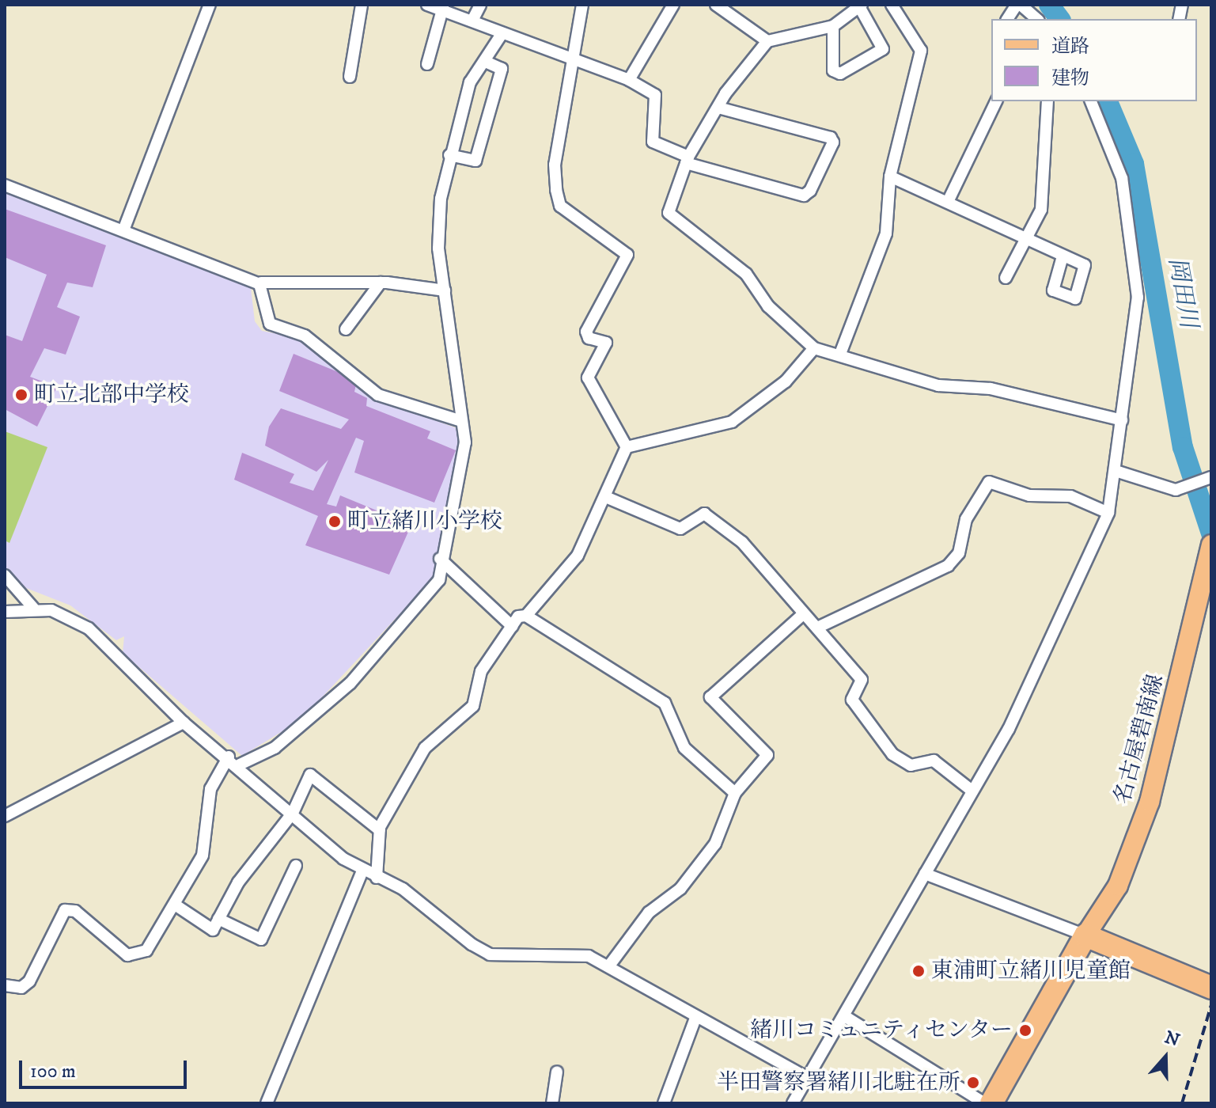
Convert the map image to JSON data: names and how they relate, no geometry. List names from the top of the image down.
{
  "streets": {
    "main road": ["名古屋碧南線"]
  },
  "water": ["岡田川"],
  "places": [
    "町立北部中学校",
    "町立緒川小学校",
    "東浦町立緒川児童館",
    "緒川コミュニティセンター",
    "半田警察署緒川北駐在所"
  ],
  "legend": ["道路", "建物"],
  "scale_bar": "100 m",
  "north": "top"
}
